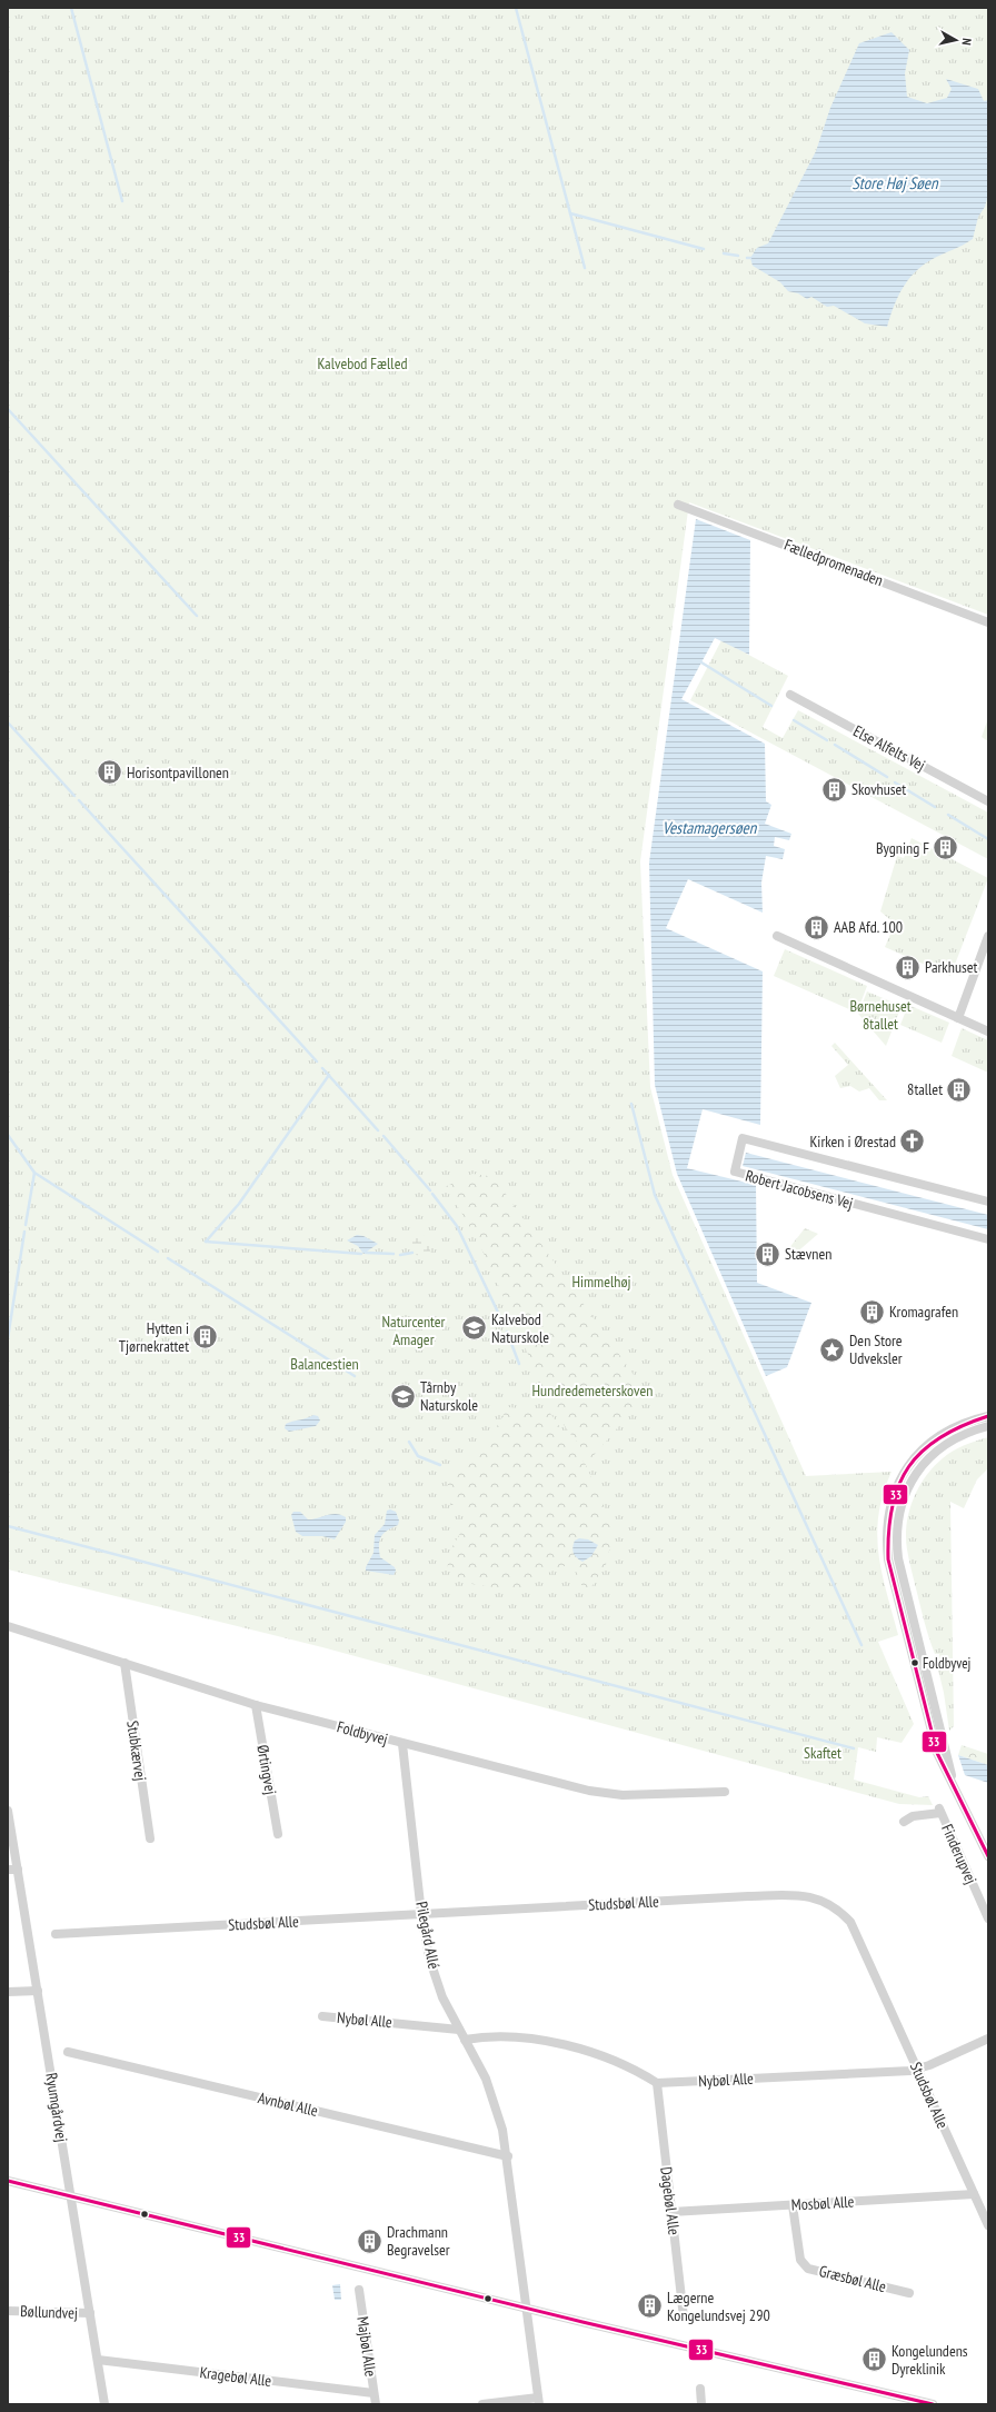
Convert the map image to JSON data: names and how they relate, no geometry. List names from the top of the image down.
{
  "streets": {
    "street": [
      "Fælledpromenaden",
      "Else Alfelts Vej",
      "Robert Jacobsens Vej",
      "Foldbyvej",
      "Stubkærvej",
      "Ørtingvej",
      "Finderupvej",
      "Studsbøl Alle",
      "Pilegård Allé",
      "Nybøl Alle",
      "Avnbøl Alle",
      "Ryumgårdvej",
      "Dagebøl Alle",
      "Mosbøl Alle",
      "Græsbøl Alle",
      "Bøllundvej",
      "Majbøl Alle",
      "Kragebøl Alle"
    ]
  },
  "crossings": [
    ["Foldbyvej", "Stubkærvej"],
    ["Foldbyvej", "Ørtingvej"],
    ["Foldbyvej", "Pilegård Allé"],
    ["Studsbøl Alle", "Pilegård Allé"],
    ["Studsbøl Alle", "Nybøl Alle"],
    ["Studsbøl Alle", "Mosbøl Alle"],
    ["Pilegård Allé", "Nybøl Alle"],
    ["Pilegård Allé", "Avnbøl Alle"],
    ["Nybøl Alle", "Dagebøl Alle"],
    ["Ryumgårdvej", "Bøllundvej"],
    ["Ryumgårdvej", "Kragebøl Alle"],
    ["Dagebøl Alle", "Mosbøl Alle"],
    ["Mosbøl Alle", "Græsbøl Alle"],
    ["Majbøl Alle", "Kragebøl Alle"]
  ],
  "water": ["Store Høj Søen", "Vestamagersøen"],
  "parks": [
    "Kalvebod Fælled",
    "Børnehuset 8tallet",
    "Himmelhøj",
    "Naturcenter Amager",
    "Balancestien",
    "Hundredemeterskoven",
    "Skaftet"
  ],
  "places": {
    "building": [
      "Horisontpavillonen",
      "Skovhuset",
      "Bygning F",
      "AAB Afd. 100",
      "Parkhuset",
      "8tallet",
      "Stævnen",
      "Kromagrafen",
      "Hytten i Tjørnekrattet",
      "Drachmann Begravelser",
      "Lægerne Kongelundsvej 290",
      "Kongelundens Dyreklinik"
    ],
    "church": ["Kirken i Ørestad"],
    "school or university": ["Kalvebod Naturskole", "Tårnby Naturskole"],
    "place": ["Den Store Udveksler"],
    "other": ["Foldbyvej"]
  },
  "lines": ["transit line 33"],
  "north": "right"
}
